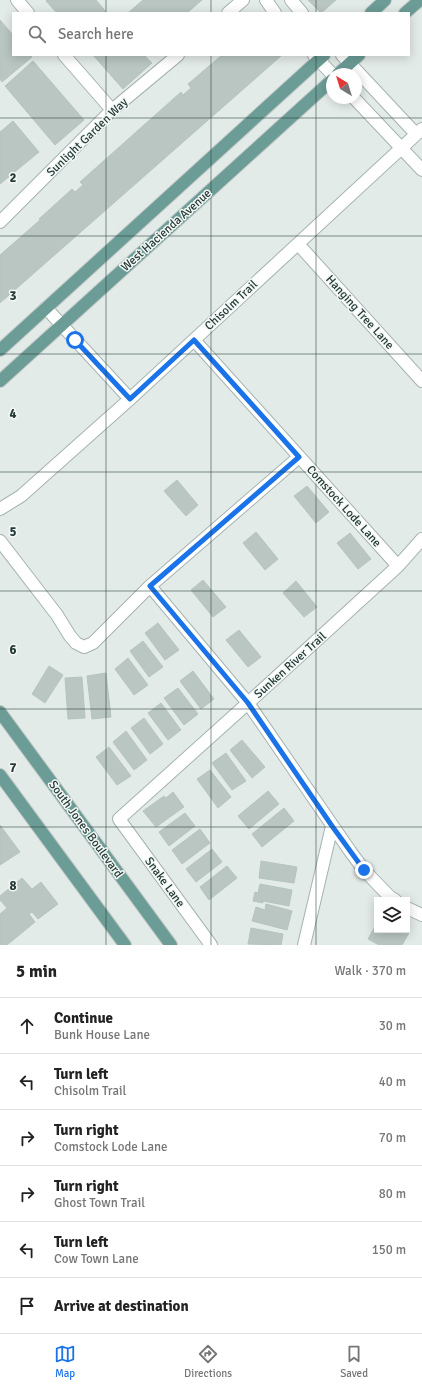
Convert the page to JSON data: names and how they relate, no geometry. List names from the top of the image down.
{
  "streets": {
    "main road": ["West Hacienda Avenue", "South Jones Boulevard"],
    "street": [
      "Sunlight Garden Way",
      "Chisolm Trail",
      "Hanging Tree Lane",
      "Comstock Lode Lane",
      "Sunken River Trail",
      "Snake Lane"
    ]
  },
  "crossings": [
    ["Chisolm Trail", "Hanging Tree Lane"],
    ["Chisolm Trail", "Comstock Lode Lane"],
    ["Comstock Lode Lane", "Sunken River Trail"],
    ["Sunken River Trail", "Snake Lane"]
  ],
  "north": "top left",
  "page": {
    "search": "Search here",
    "heading": ["5 min", "Walk · 370 m"],
    "list": [
      ["Continue", "Bunk House Lane", "30 m"],
      ["Turn left", "Chisolm Trail", "40 m"],
      ["Turn right", "Comstock Lode Lane", "70 m"],
      ["Turn right", "Ghost Town Trail", "80 m"],
      ["Turn left", "Cow Town Lane", "150 m"],
      "Arrive at destination"
    ],
    "nav": ["Map", "Directions", "Saved"]
  },
  "grid": {
    "rows": [
      "2",
      "3",
      "4",
      "5",
      "6",
      "7",
      "8"
    ]
  }
}
